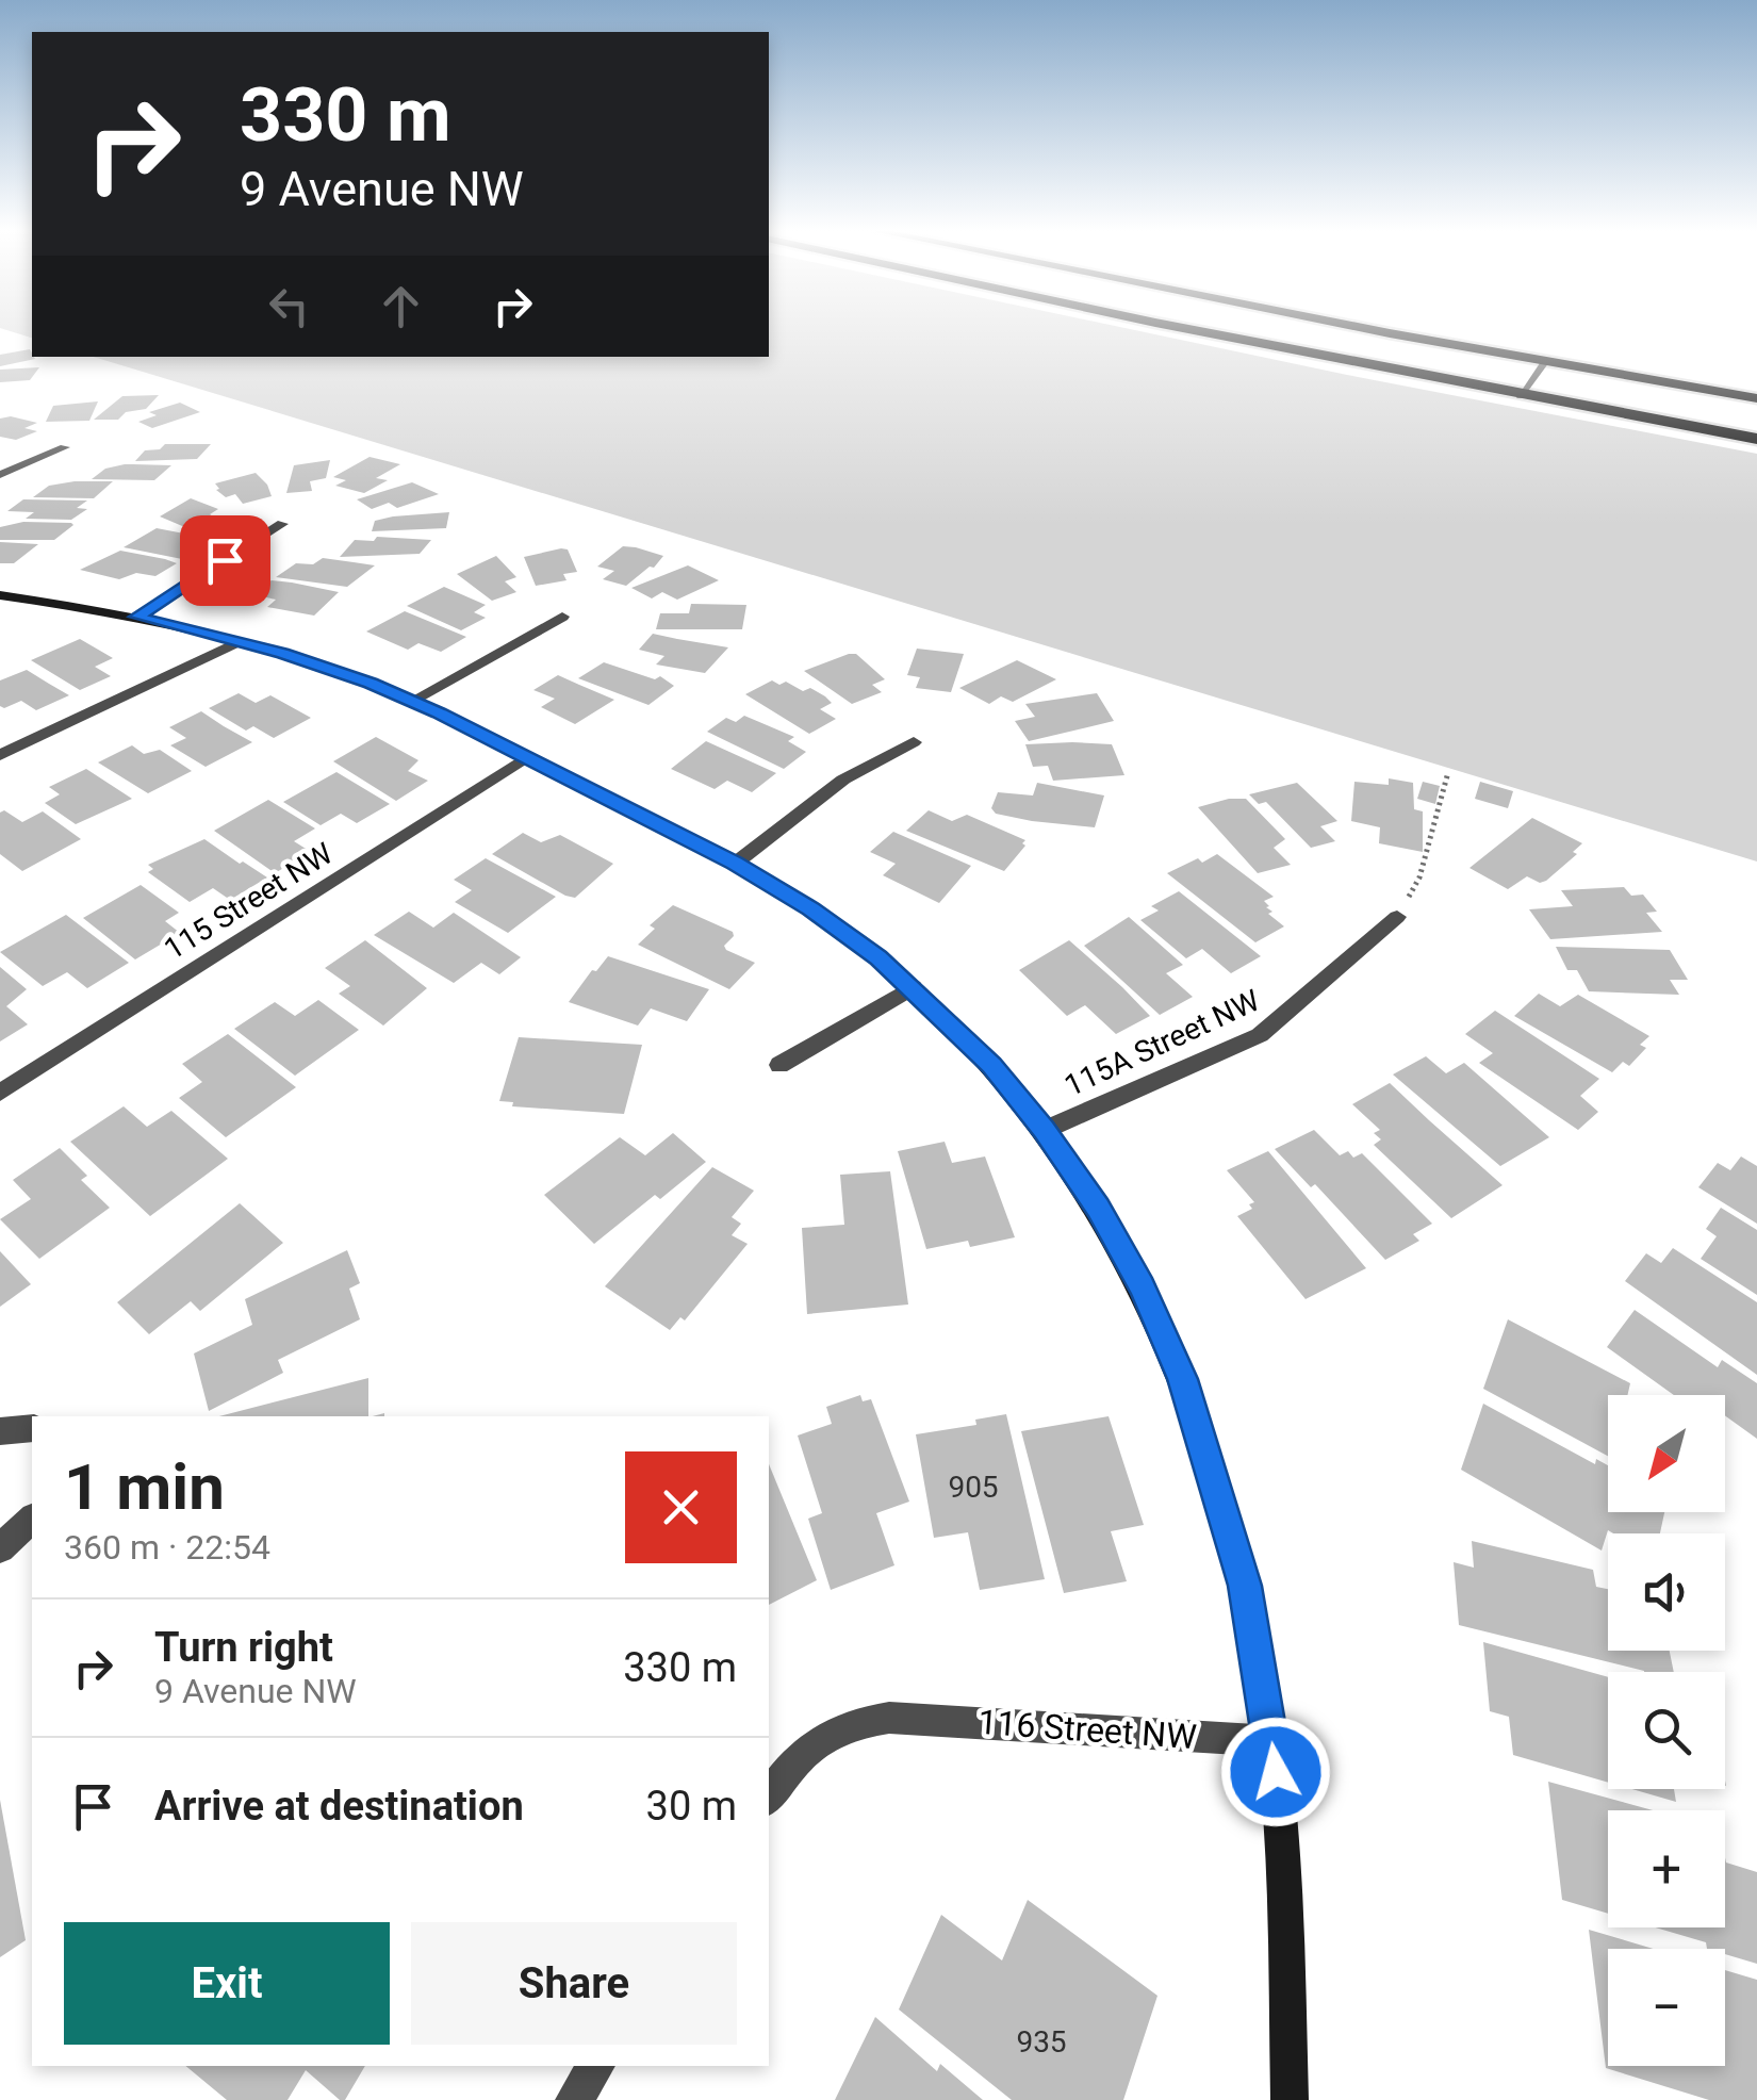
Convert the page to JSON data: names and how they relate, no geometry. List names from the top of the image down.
{
  "streets": {
    "street": ["115 Street NW", "115A Street NW", "116 Street NW"]
  },
  "house_numbers": ["905", "935"],
  "north": "bottom left",
  "page": {
    "turn": ["330 m", "9 Avenue NW"],
    "map_buttons": ["+", "−"],
    "heading": ["1 min", "360 m · 22:54"],
    "list": [
      {
        "name": "Turn right",
        "note": "9 Avenue NW",
        "value": "330 m"
      },
      {
        "name": "Arrive at destination",
        "value": "30 m"
      }
    ],
    "buttons": ["Exit", "Share"]
  }
}
